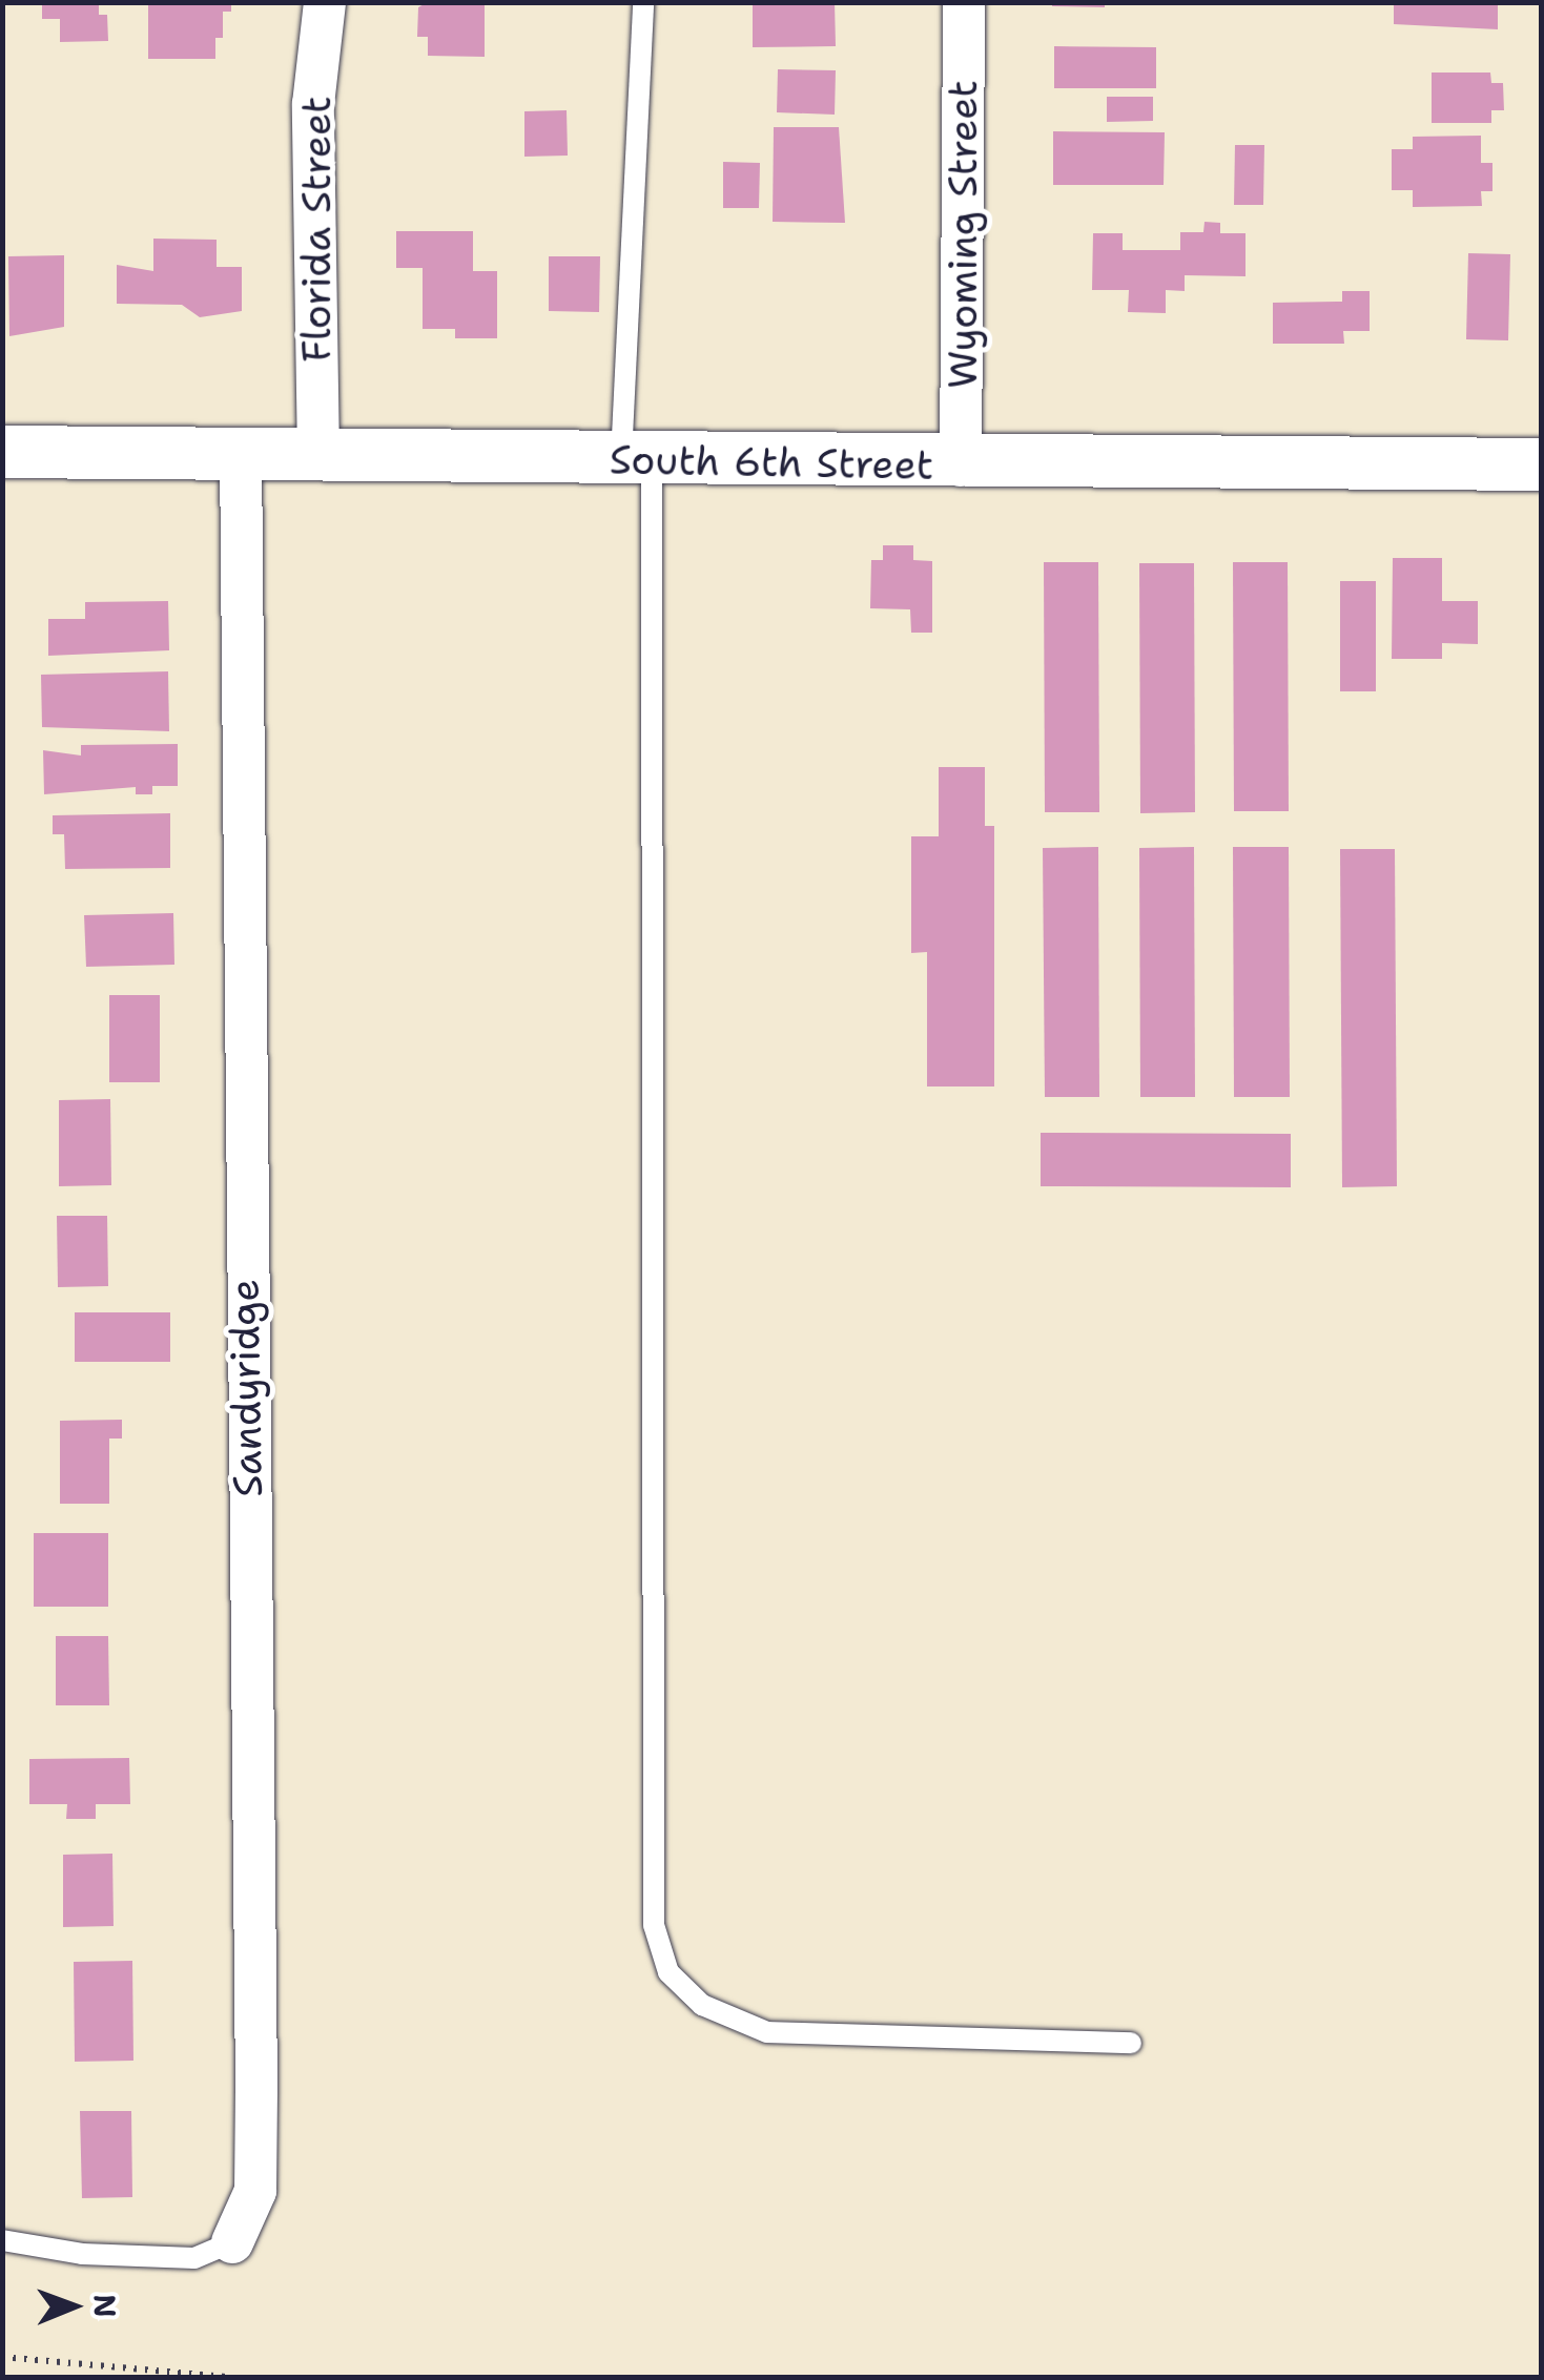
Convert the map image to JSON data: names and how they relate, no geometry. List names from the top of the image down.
{
  "streets": {
    "street": [
      "Florida Street",
      "Wyoming Street",
      "South 6th Street",
      "Sandyridge"
    ]
  },
  "crossings": [
    ["Florida Street", "South 6th Street"],
    ["Wyoming Street", "South 6th Street"],
    ["South 6th Street", "Sandyridge"]
  ],
  "north": "right"
}
